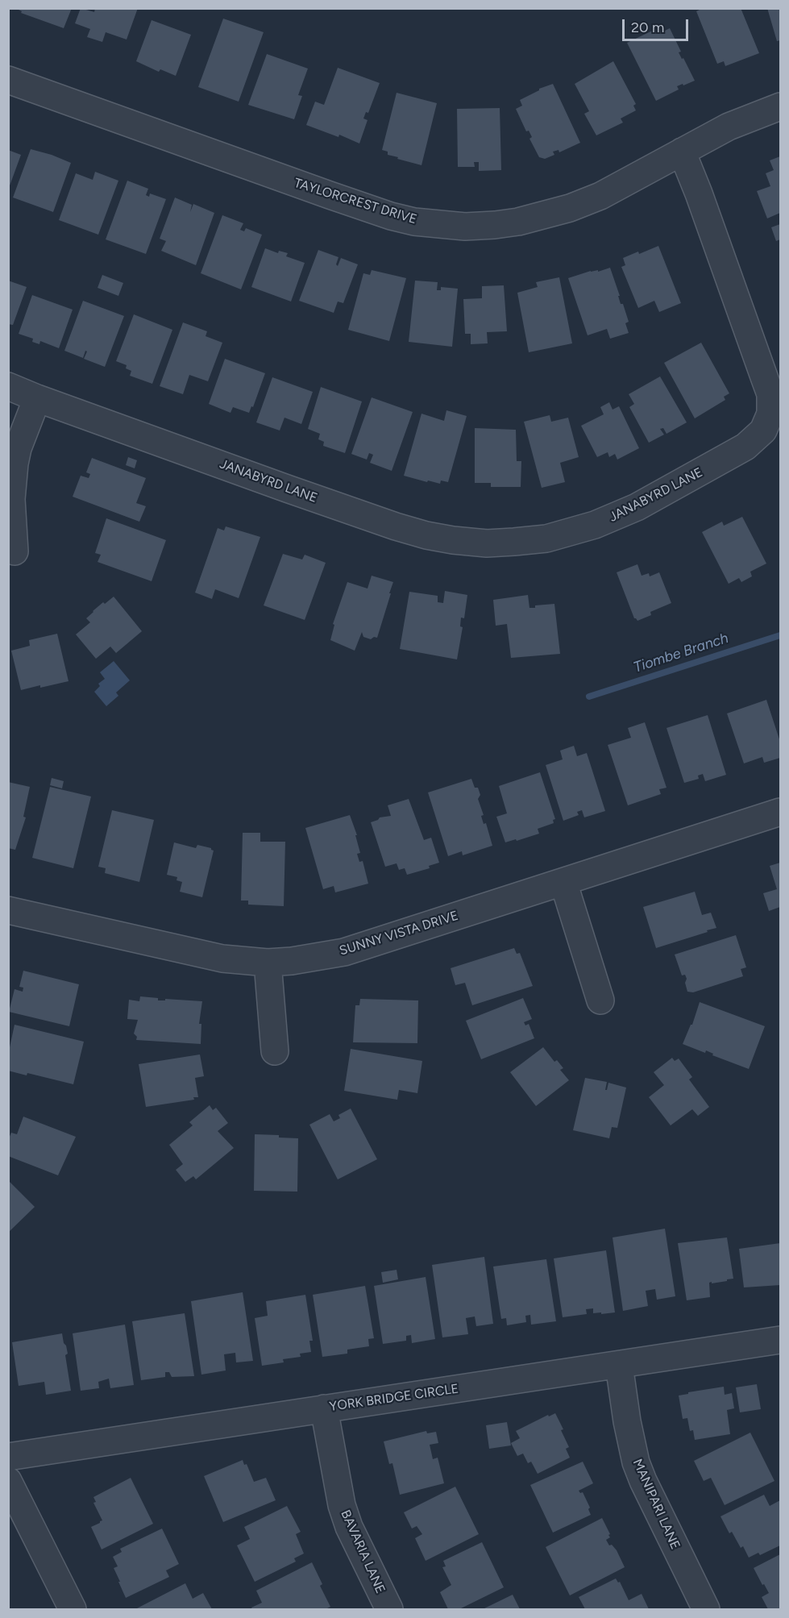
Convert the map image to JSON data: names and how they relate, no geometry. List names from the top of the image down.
{
  "streets": {
    "street": [
      "TAYLORCREST DRIVE",
      "JANABYRD LANE",
      "SUNNY VISTA DRIVE",
      "YORK BRIDGE CIRCLE",
      "MANIPARI LANE",
      "BAVARIA LANE"
    ]
  },
  "crossings": [
    ["TAYLORCREST DRIVE", "JANABYRD LANE"],
    ["YORK BRIDGE CIRCLE", "MANIPARI LANE"],
    ["YORK BRIDGE CIRCLE", "BAVARIA LANE"]
  ],
  "water": ["Tiombe Branch"],
  "scale_bar": "20 m"
}
